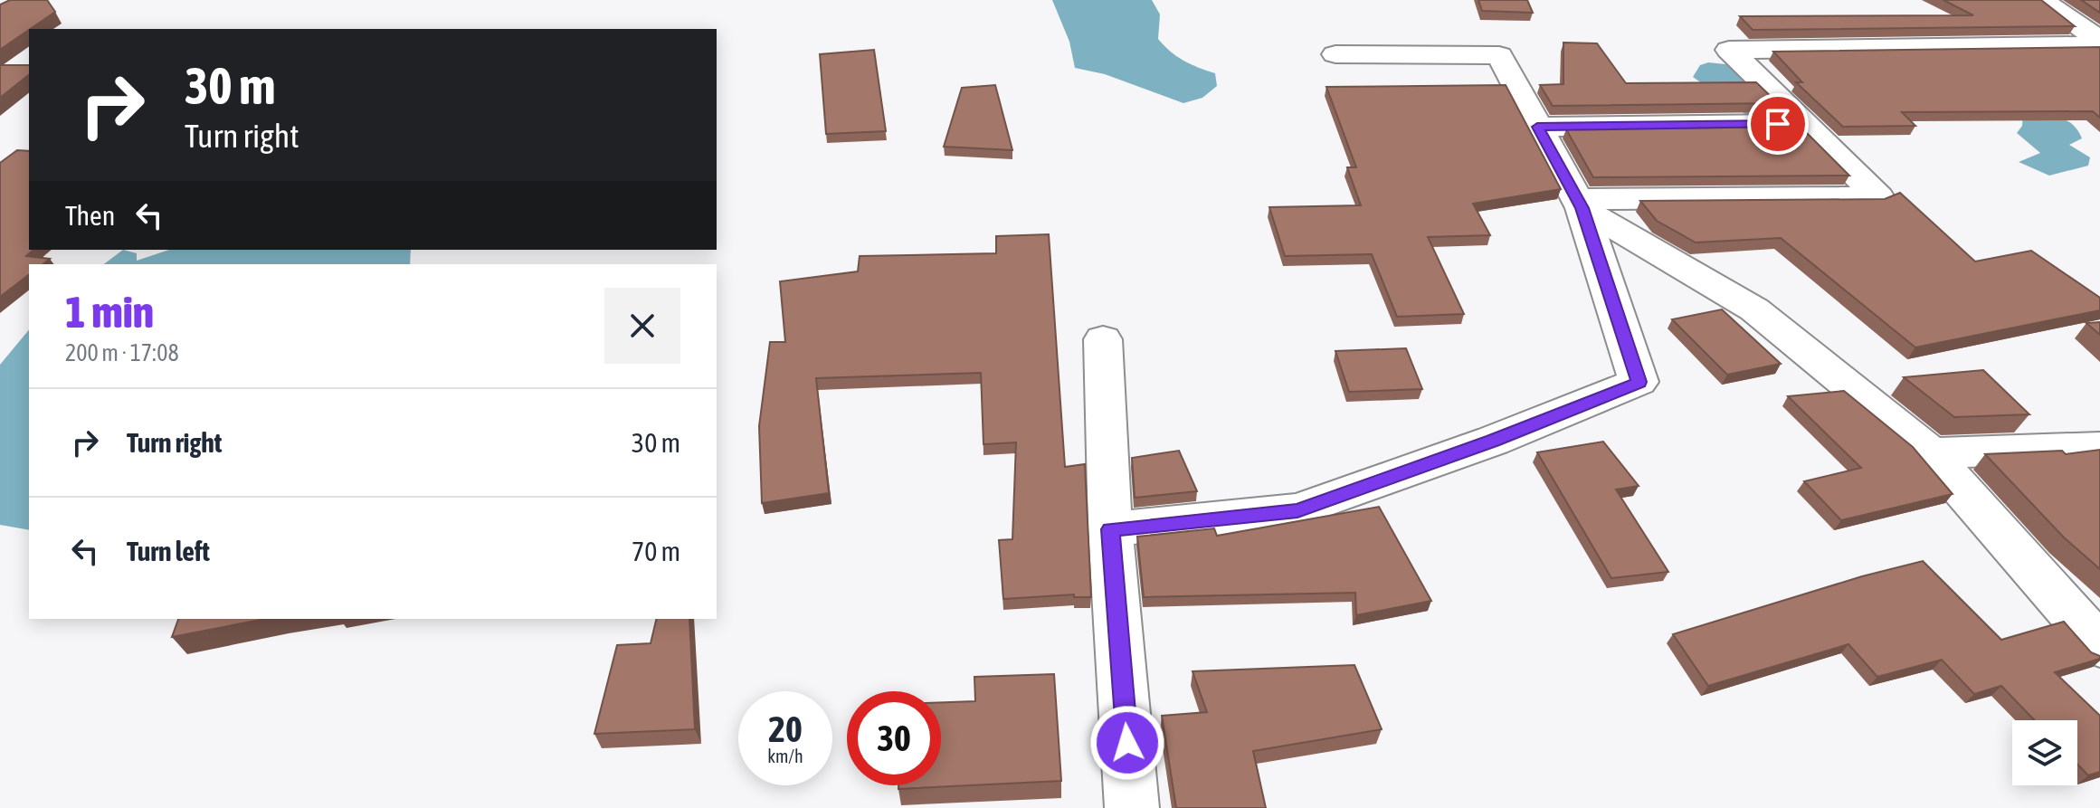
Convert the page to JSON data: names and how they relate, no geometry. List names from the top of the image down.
{
  "page": {
    "turn": ["30 m", "Turn right"],
    "then": "Then",
    "heading": ["1 min", "200 m · 17:08"],
    "list": [
      {
        "name": "Turn right",
        "value": "30 m"
      },
      {
        "name": "Turn left",
        "value": "70 m"
      }
    ],
    "speed": "20 km/h",
    "limit": "30"
  }
}
